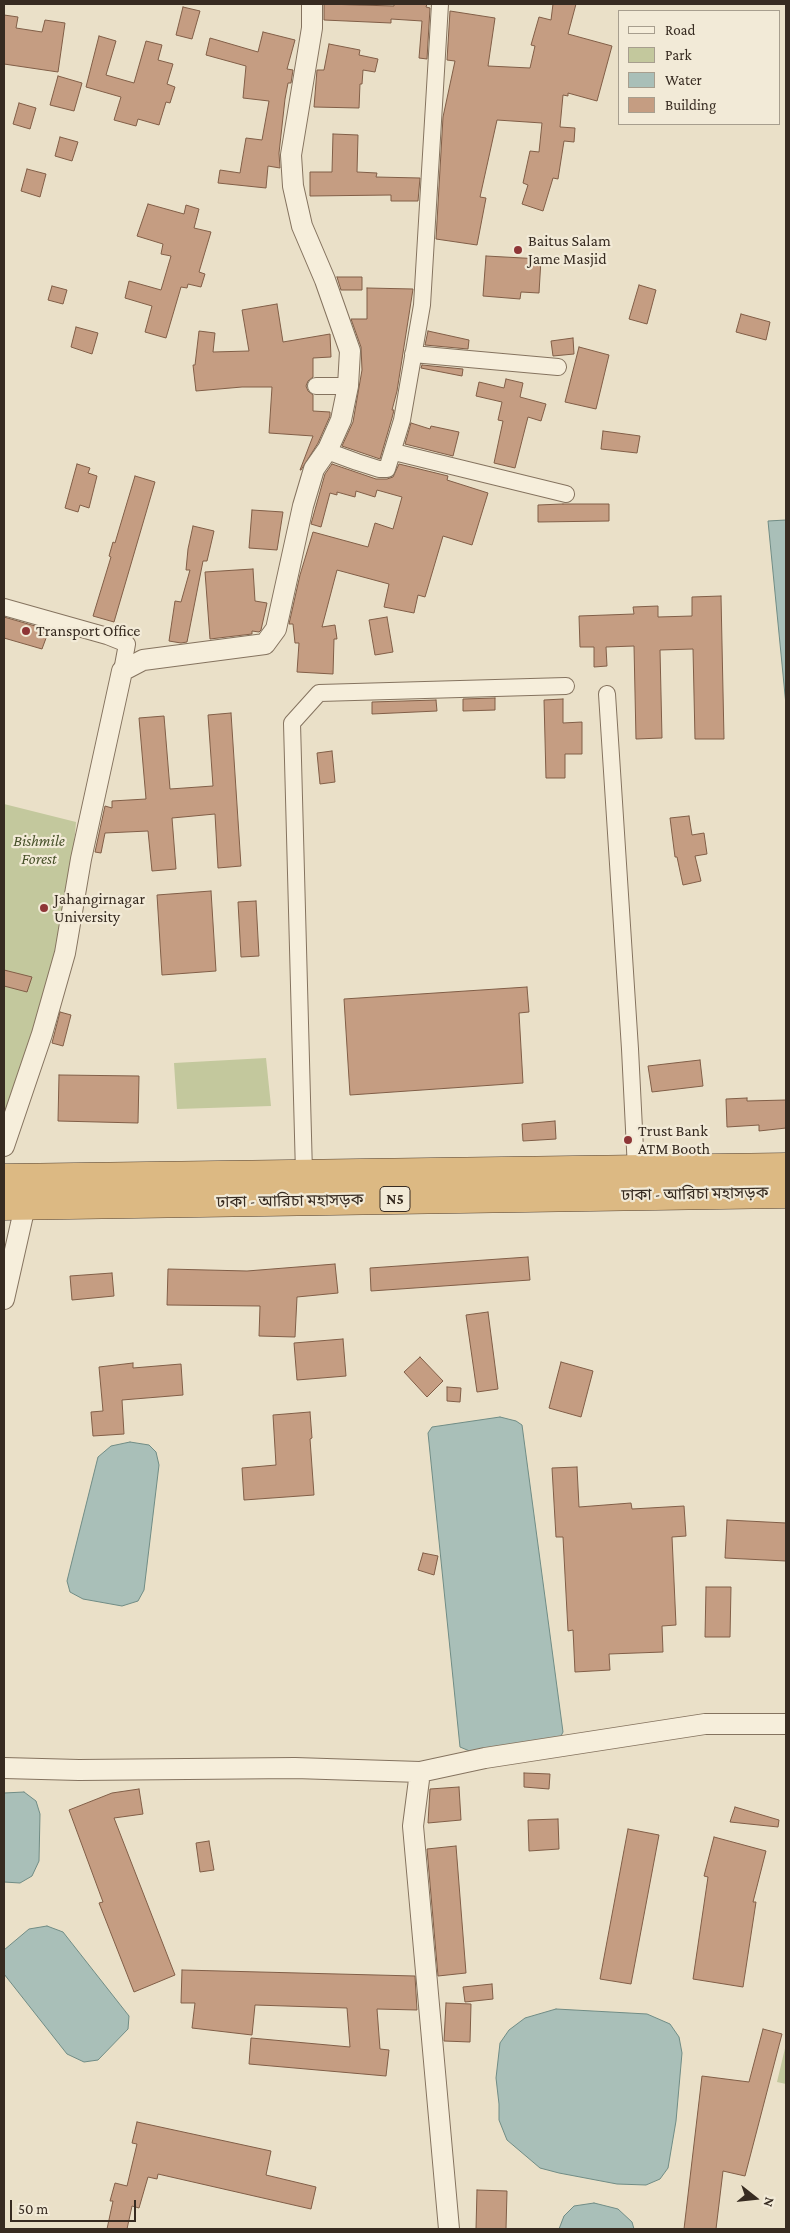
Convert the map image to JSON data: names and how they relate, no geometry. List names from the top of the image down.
{
  "streets": {
    "highway": ["ঢাকা - আরিচা মহাসড়ক", "N5"]
  },
  "parks": ["Bishmile Forest"],
  "places": [
    "Baitus Salam Jame Masjid",
    "Transport Office",
    "Jahangirnagar University",
    "Trust Bank ATM Booth"
  ],
  "legend": [
    "Road",
    "Park",
    "Water",
    "Building"
  ],
  "scale_bar": "50 m",
  "north": "right"
}
